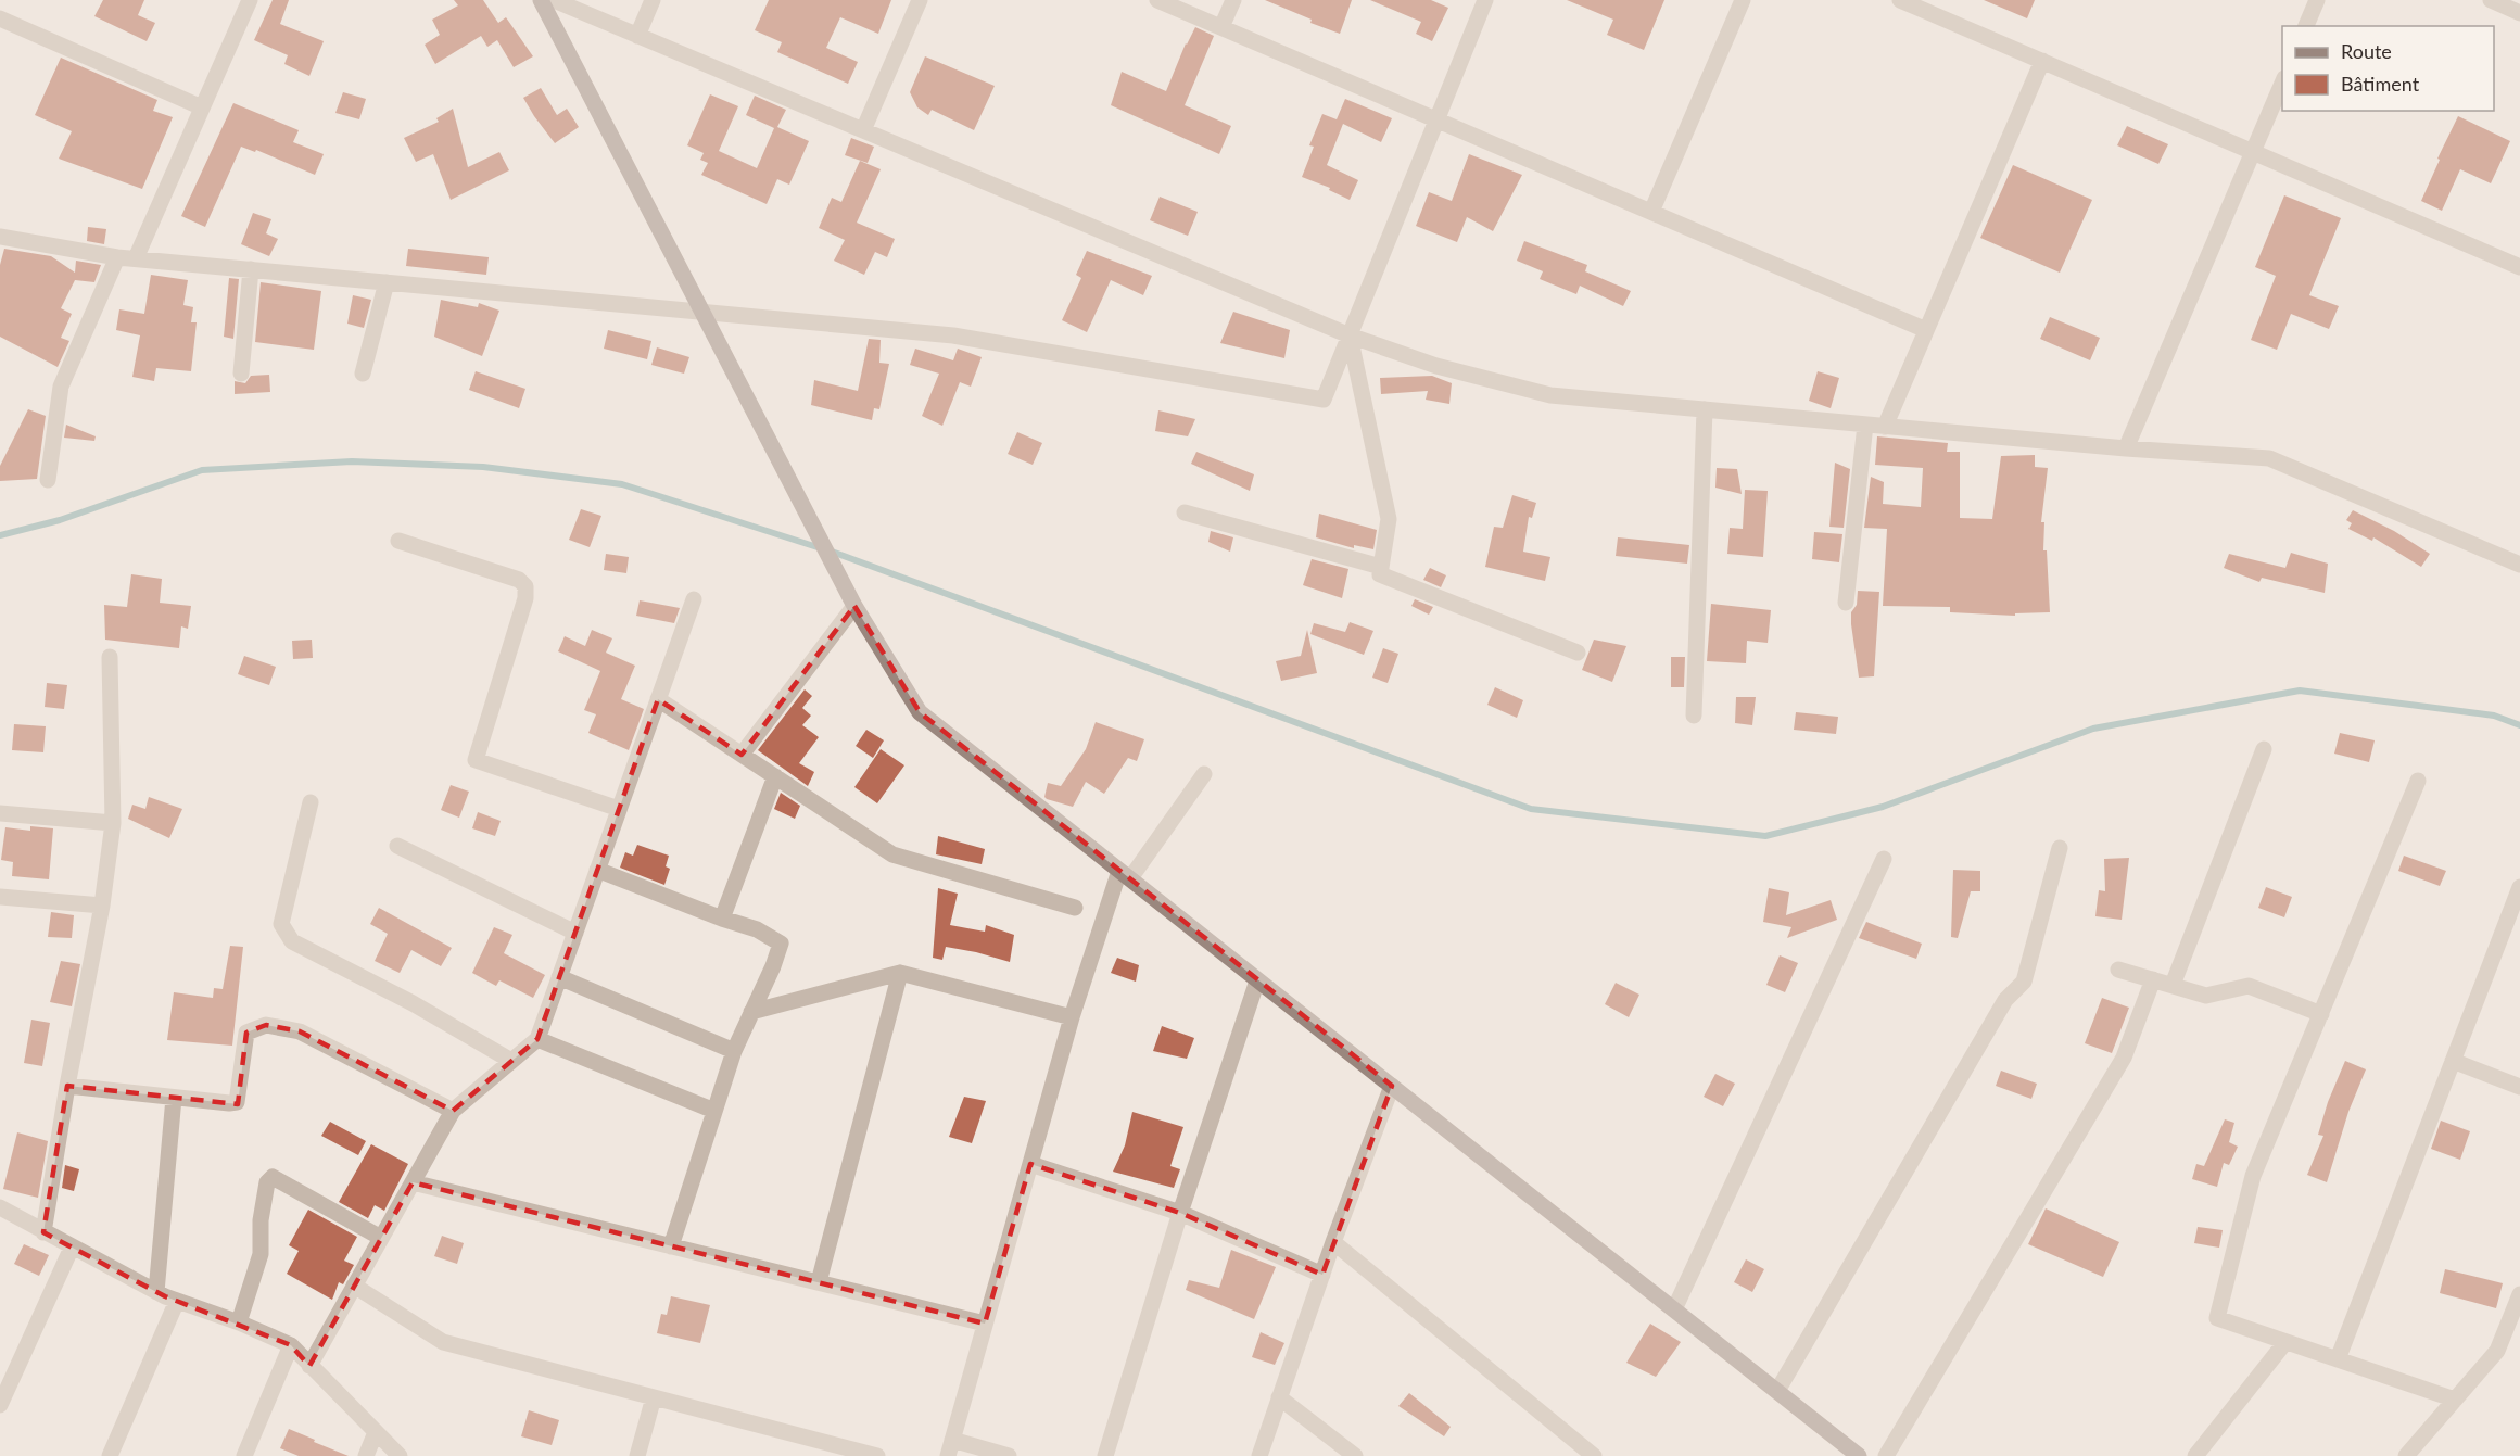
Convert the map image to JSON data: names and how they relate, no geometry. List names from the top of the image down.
{
  "legend": ["Route", "Bâtiment"]
}
